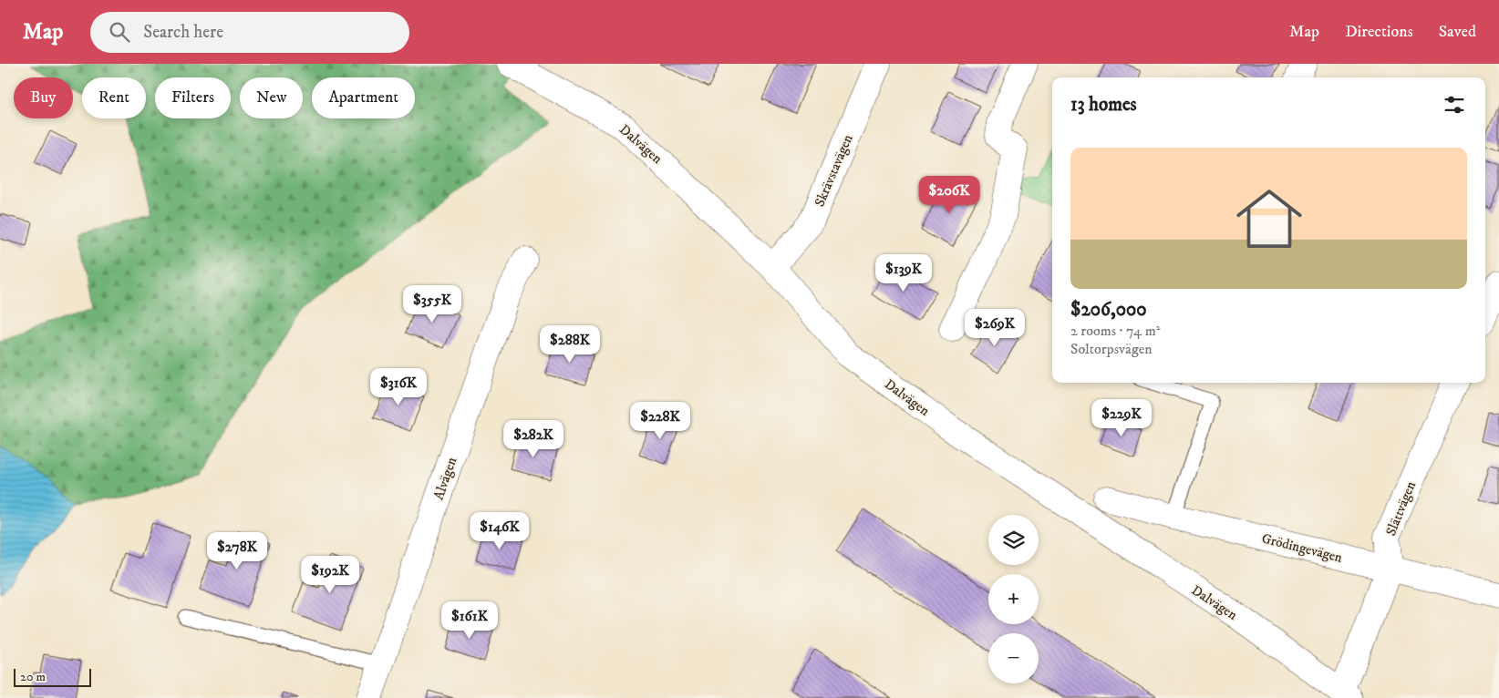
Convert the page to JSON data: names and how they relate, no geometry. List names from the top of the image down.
{
  "streets": {
    "street": [
      "Dalvägen",
      "Skrävstavägen",
      "Alvägen",
      "Slättvägen",
      "Grödingevägen"
    ]
  },
  "crossings": [
    ["Dalvägen", "Skrävstavägen"],
    ["Dalvägen", "Slättvägen"],
    ["Slättvägen", "Grödingevägen"]
  ],
  "scale_bar": "20 m",
  "page": {
    "header": "Map",
    "search": "Search here",
    "nav": ["Map", "Directions", "Saved"],
    "chip": [
      "Buy",
      "Rent",
      "Filters",
      "New",
      "Apartment"
    ],
    "heading": "13 homes",
    "list": [
      {
        "name": "$206,000",
        "note": "2 rooms · 74 m² · Soltorpsvägen"
      }
    ],
    "price": [
      "$206K",
      "$139K",
      "$355K",
      "$269K",
      "$288K",
      "$316K",
      "$229K",
      "$228K",
      "$282K",
      "$146K",
      "$278K",
      "$192K",
      "$161K"
    ],
    "map_buttons": ["+", "−"],
    "scale": "20 m"
  }
}
